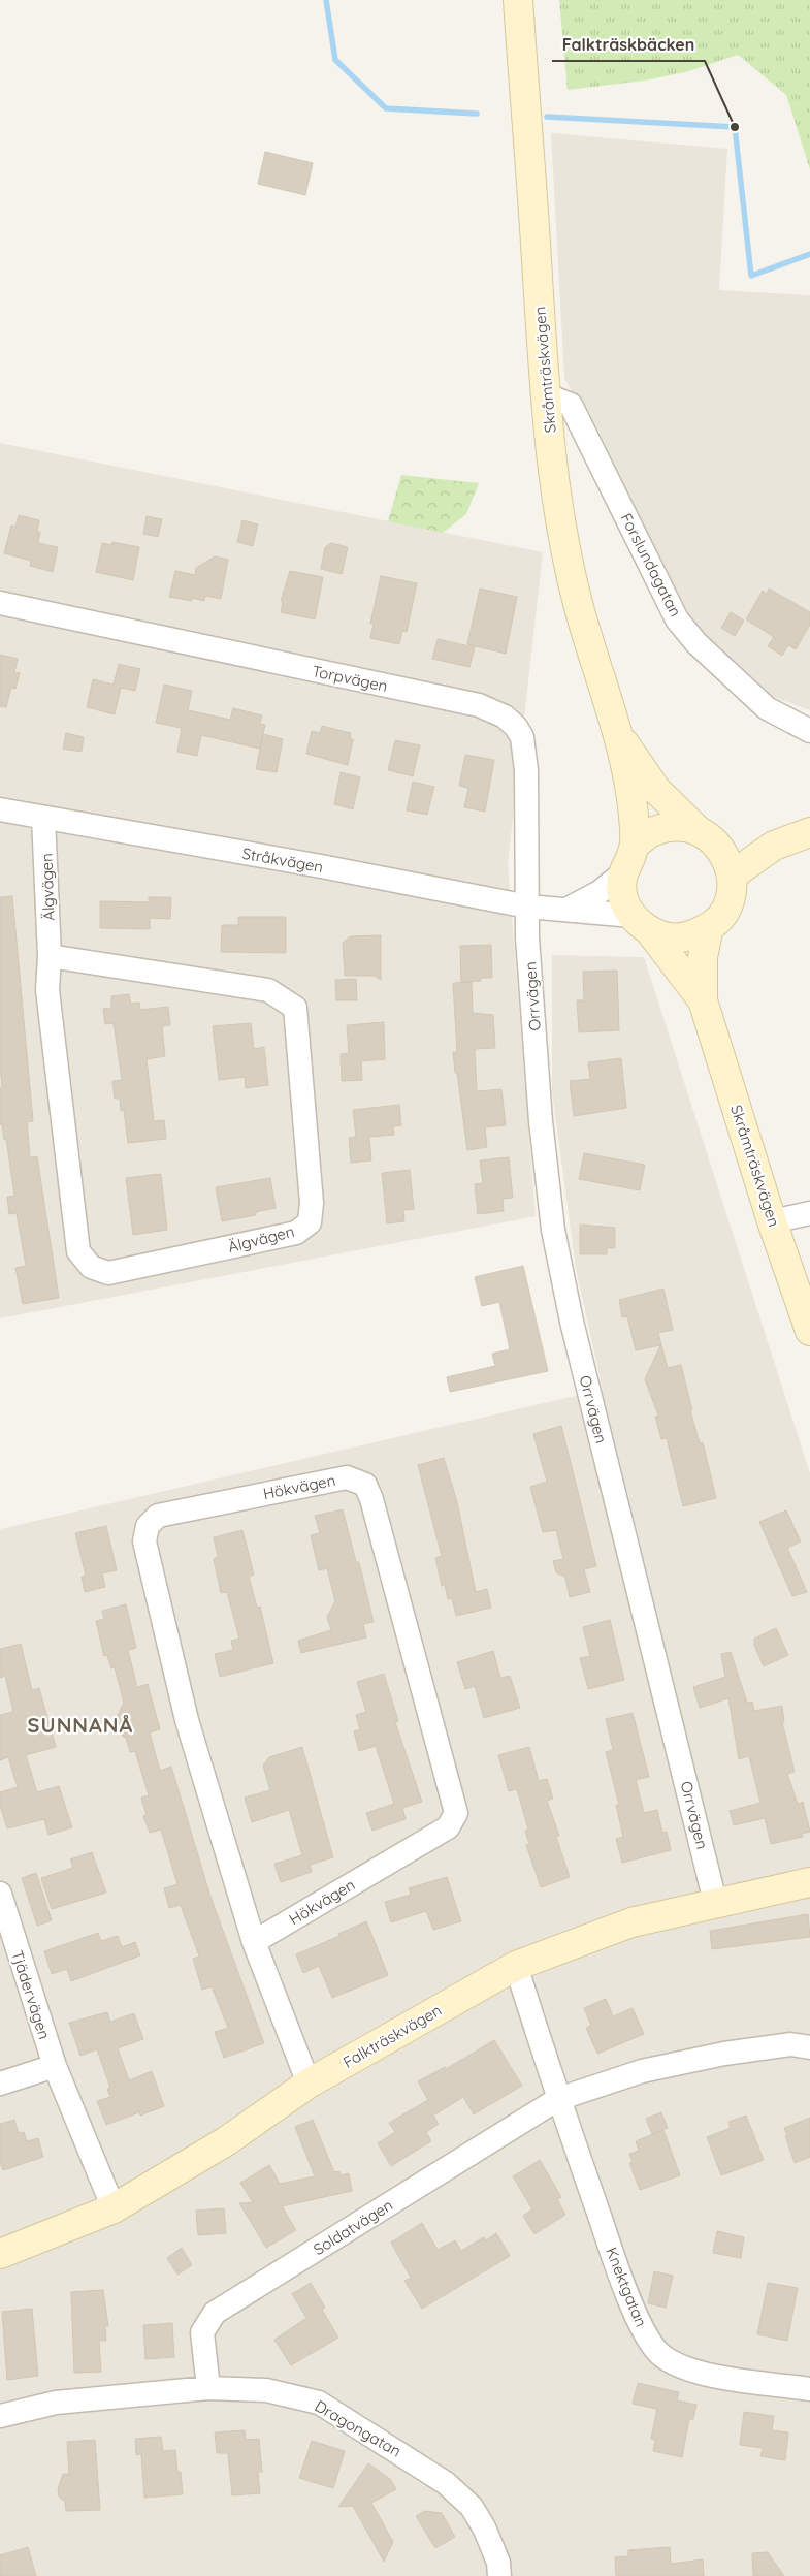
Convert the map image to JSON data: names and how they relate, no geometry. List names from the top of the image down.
{
  "streets": {
    "main road": ["Skråmträskvägen", "Falkträskvägen"],
    "street": [
      "Forslundagatan",
      "Torpvägen",
      "Stråkvägen",
      "Älgvägen",
      "Orrvägen",
      "Hökvägen",
      "Tjädervägen",
      "Soldatvägen",
      "Knektgatan",
      "Dragongatan"
    ]
  },
  "crossings": [
    ["Skråmträskvägen", "Forslundagatan"],
    ["Skråmträskvägen", "Stråkvägen"],
    ["Torpvägen", "Stråkvägen"],
    ["Torpvägen", "Orrvägen"],
    ["Stråkvägen", "Älgvägen"],
    ["Stråkvägen", "Orrvägen"],
    ["Orrvägen", "Falkträskvägen"],
    ["Hökvägen", "Falkträskvägen"],
    ["Tjädervägen", "Falkträskvägen"],
    ["Falkträskvägen", "Knektgatan"],
    ["Soldatvägen", "Knektgatan"],
    ["Soldatvägen", "Dragongatan"]
  ],
  "districts": ["SUNNANÅ"],
  "places": ["Falkträskbäcken"]
}
